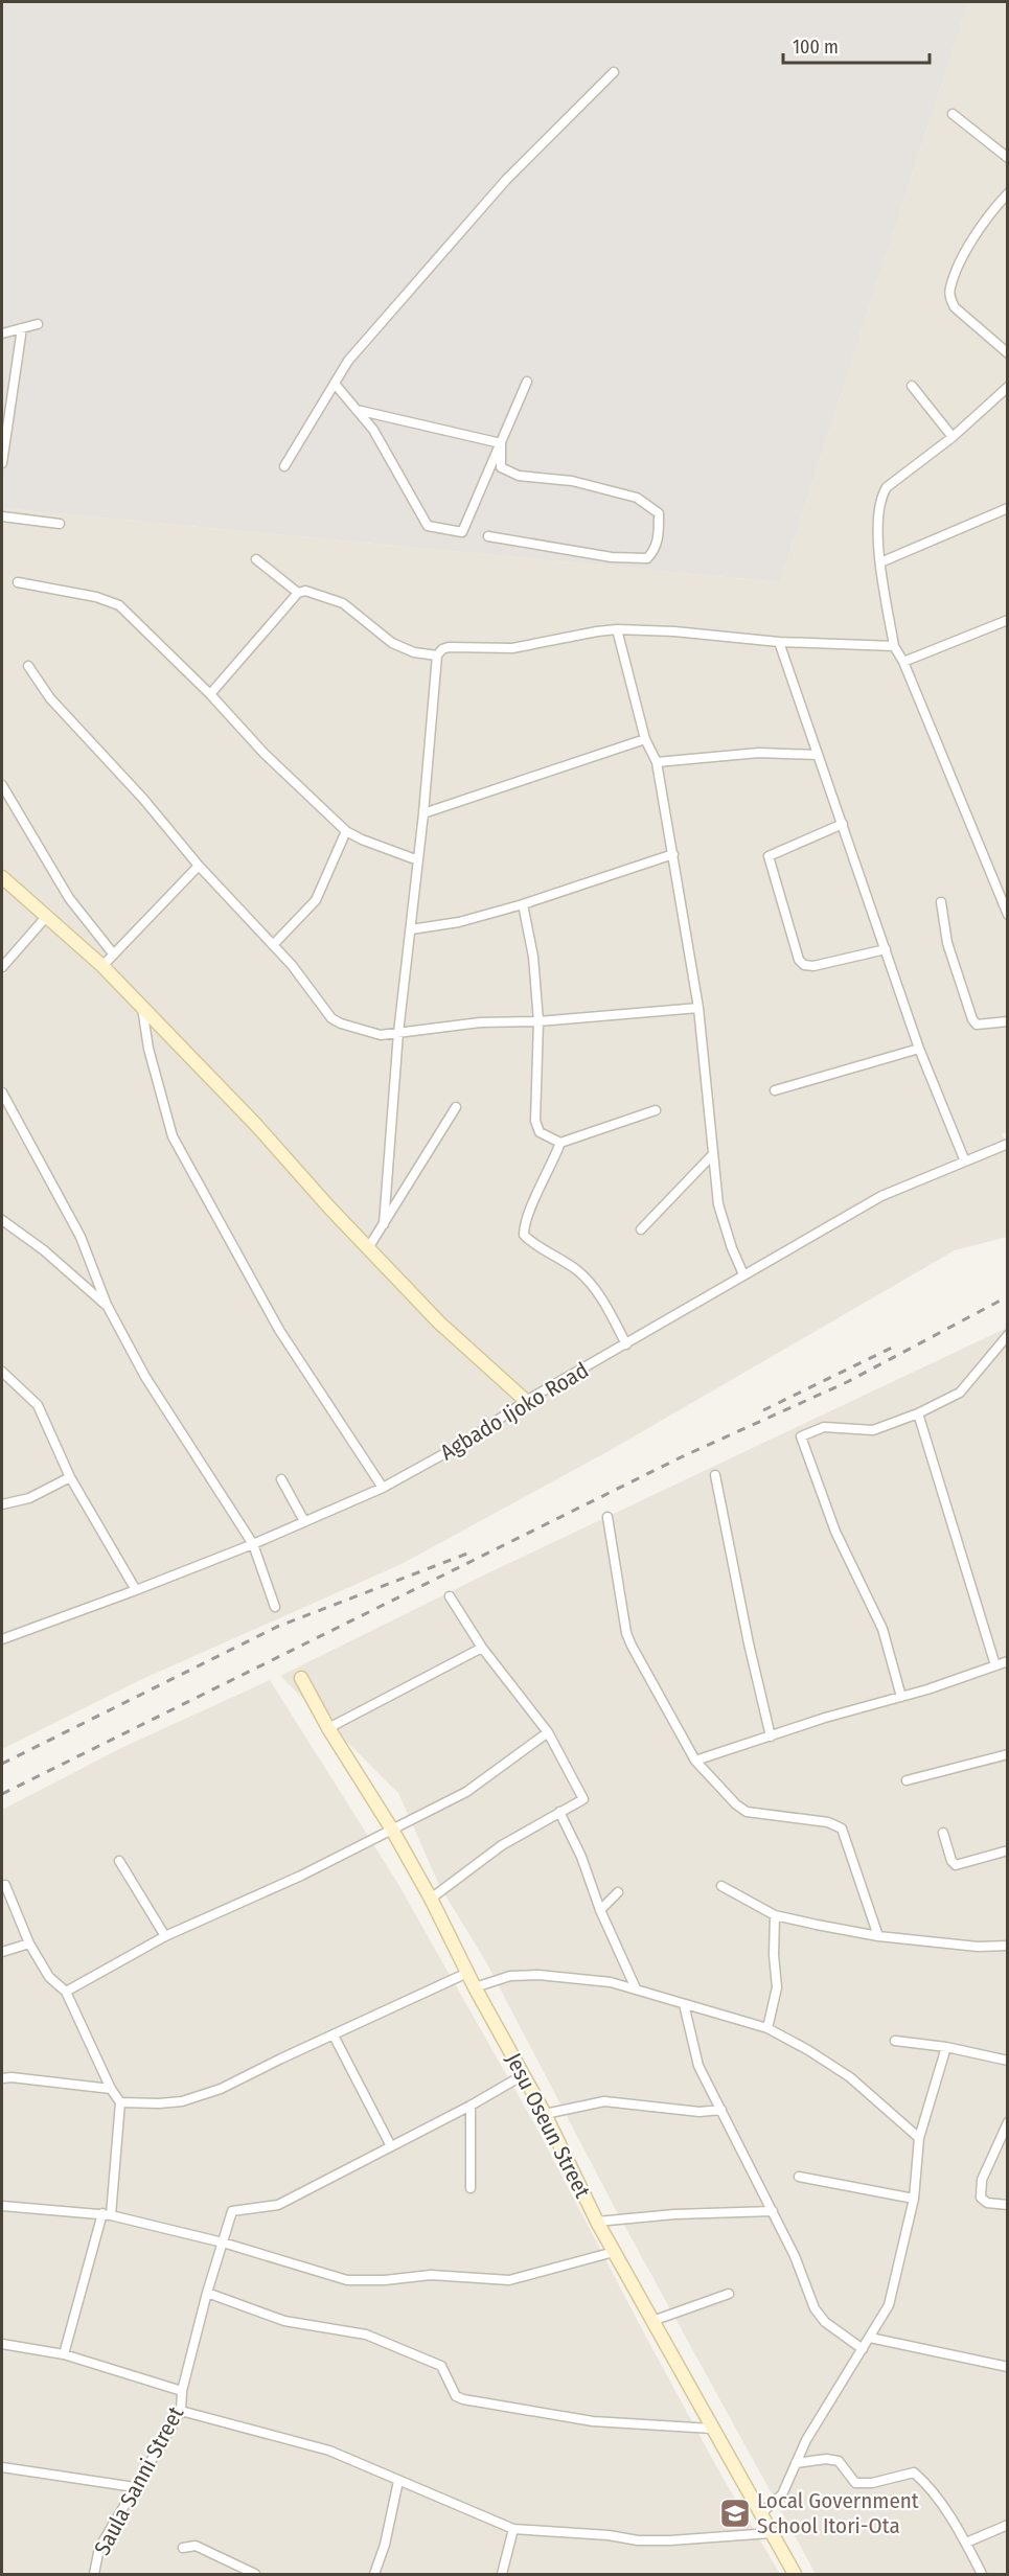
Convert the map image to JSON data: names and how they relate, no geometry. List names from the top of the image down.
{
  "streets": {
    "main road": ["Jesu Oseun Street"],
    "street": ["Agbado Ijoko Road", "Saula Sanni Street"]
  },
  "places": {
    "school or university": ["Local Government School Itori-Ota"]
  },
  "scale_bar": "100 m"
}
